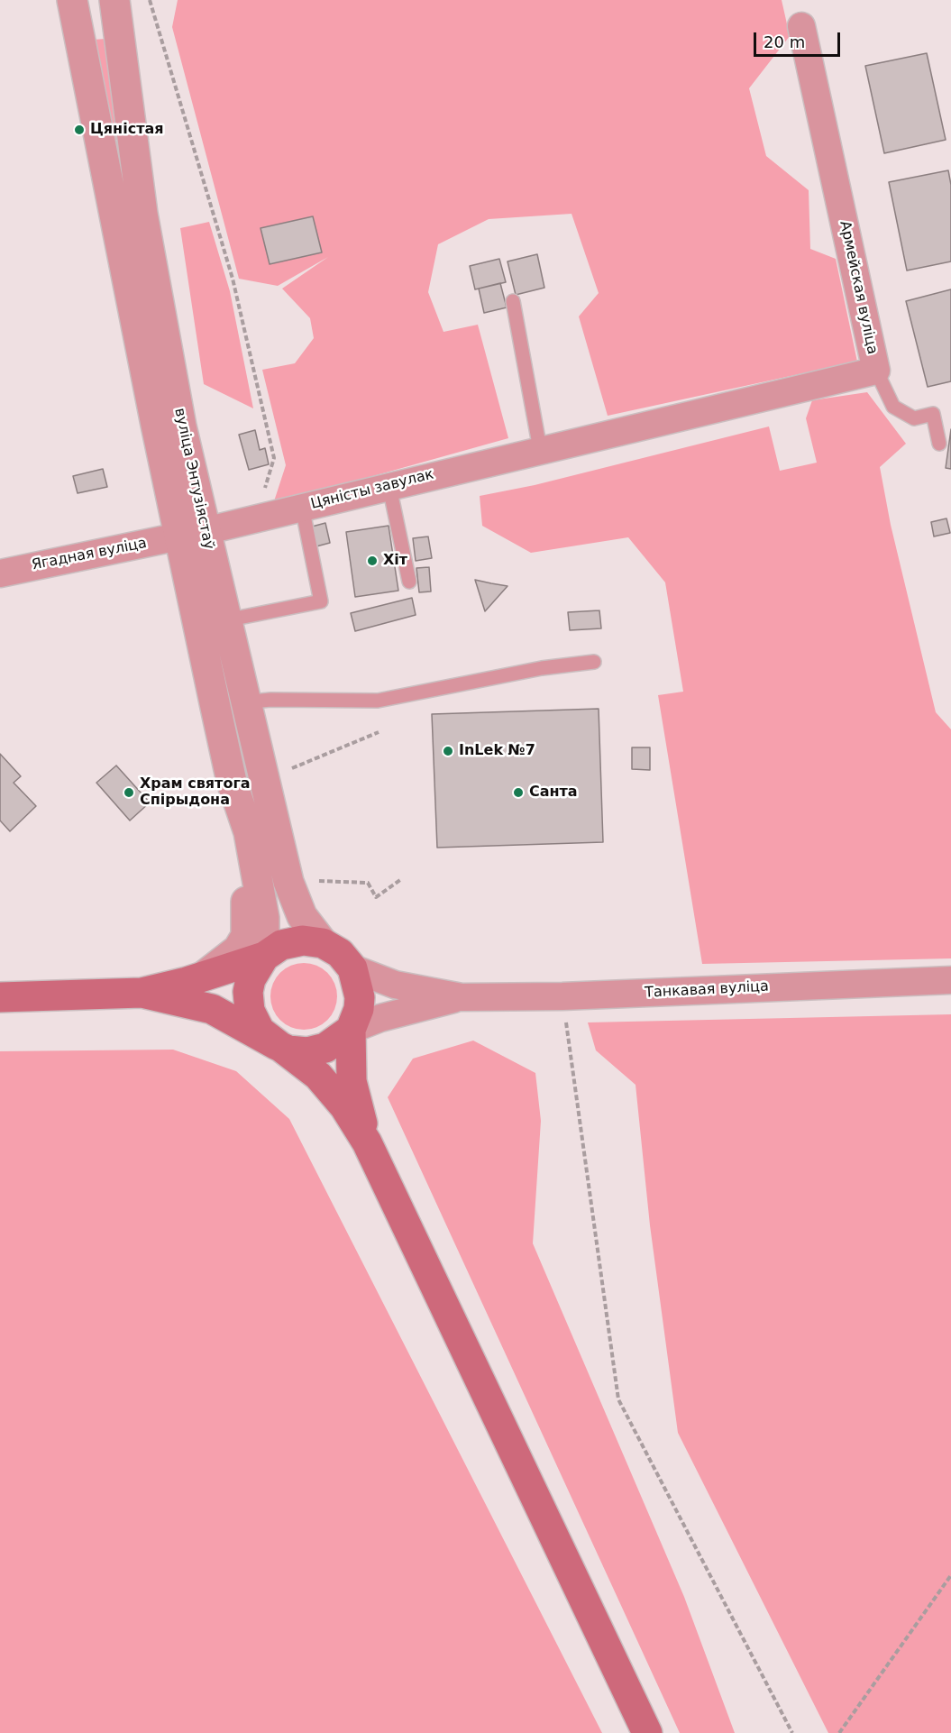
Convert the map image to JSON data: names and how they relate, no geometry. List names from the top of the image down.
{
  "streets": {
    "street": [
      "Армейская вуліца",
      "вуліца Энтузіястаў",
      "Цяністы завулак",
      "Ягадная вуліца",
      "Танкавая вуліца"
    ]
  },
  "crossings": [
    ["Армейская вуліца", "Цяністы завулак"],
    ["вуліца Энтузіястаў", "Цяністы завулак"],
    ["вуліца Энтузіястаў", "Ягадная вуліца"],
    ["вуліца Энтузіястаў", "Танкавая вуліца"],
    ["Цяністы завулак", "Ягадная вуліца"]
  ],
  "places": [
    "Цяністая",
    "Хіт",
    "InLek №7",
    "Храм святога Спірыдона",
    "Санта"
  ],
  "scale_bar": "20 m"
}
